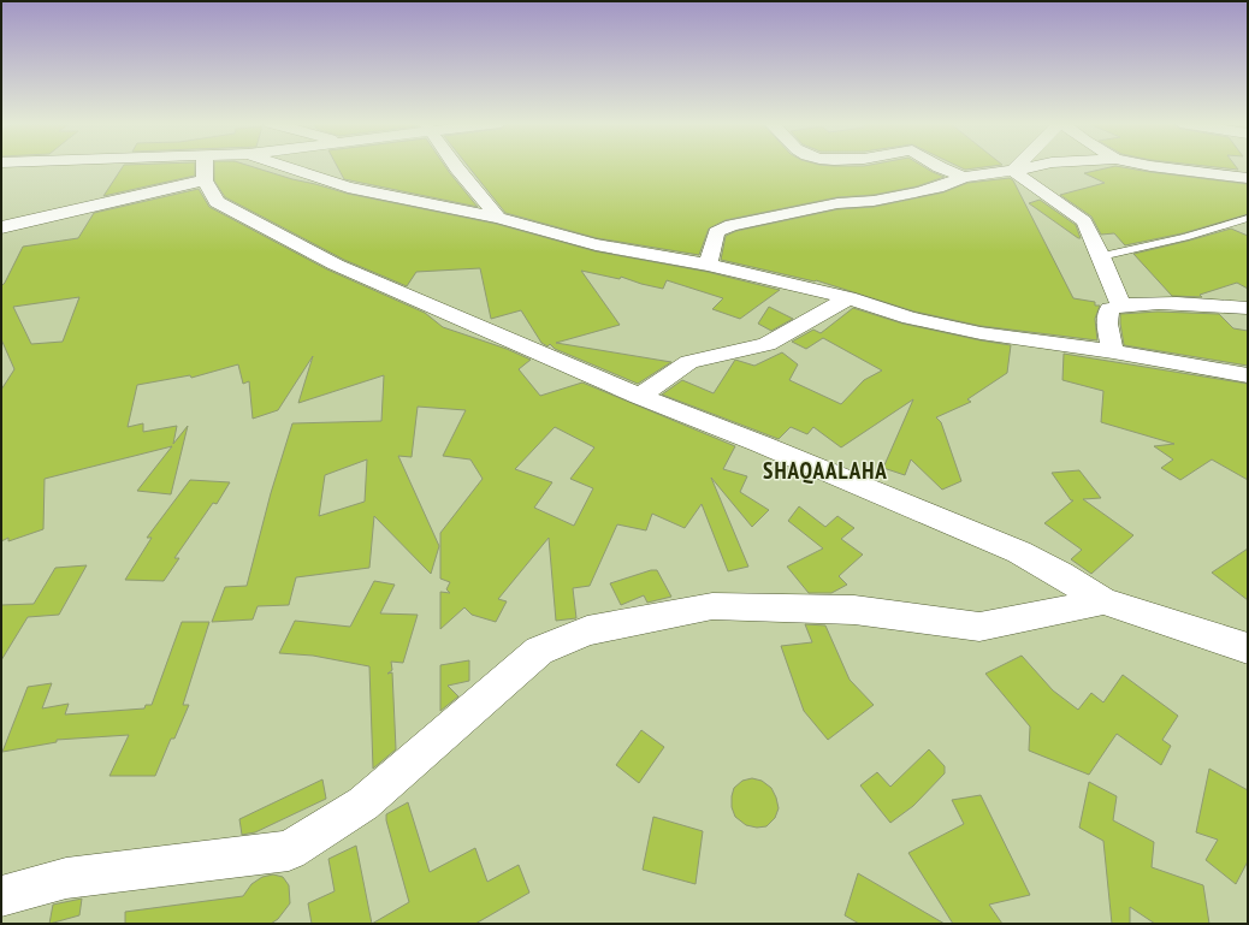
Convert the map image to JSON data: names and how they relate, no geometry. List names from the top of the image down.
{
  "districts": ["SHAQAALAHA"]
}
